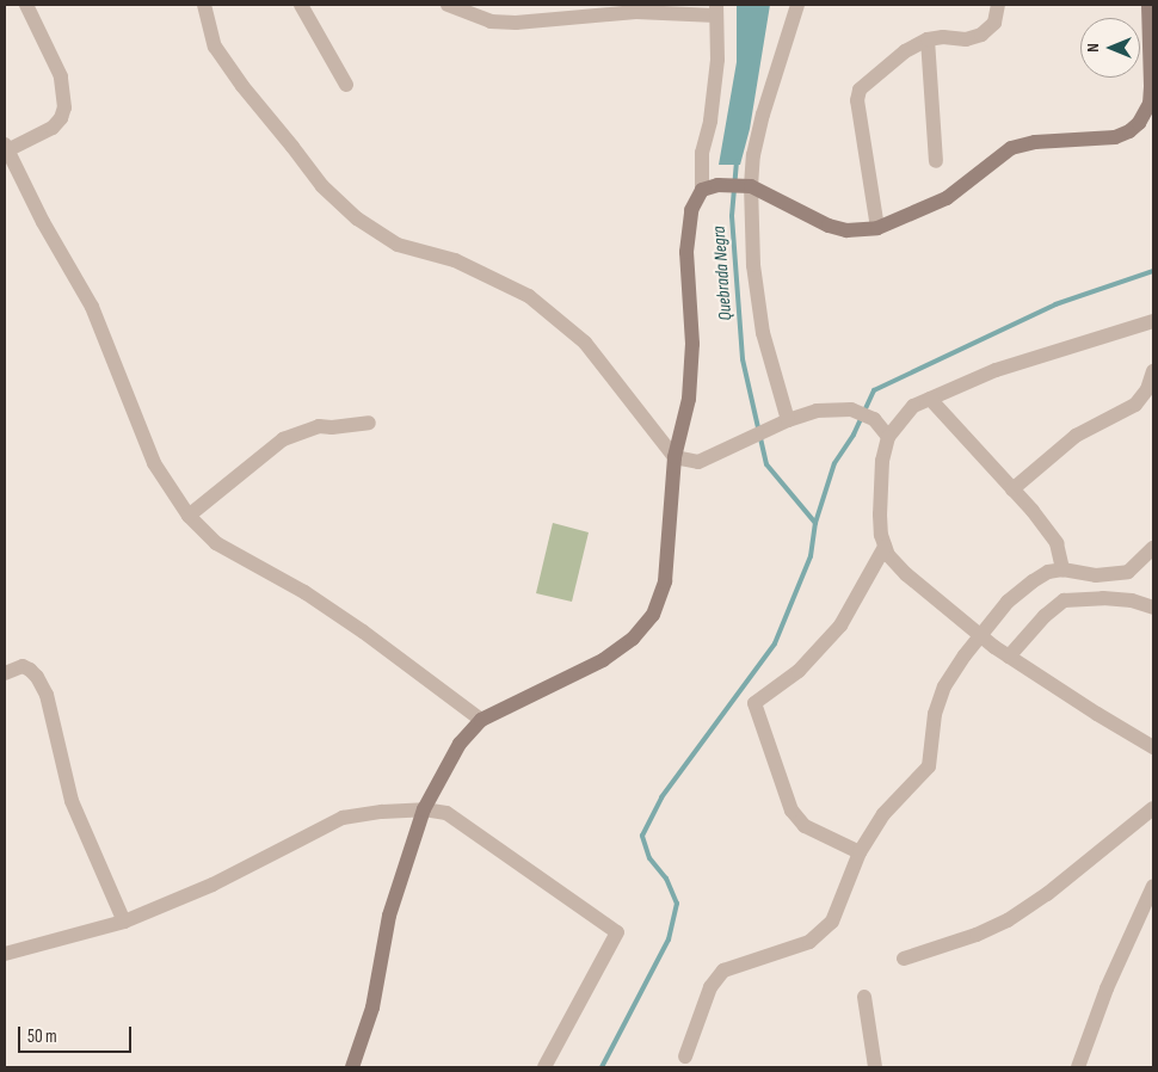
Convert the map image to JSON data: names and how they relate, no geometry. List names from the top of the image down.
{
  "water": ["Quebrada Negra"],
  "scale_bar": "50 m",
  "north": "left"
}
